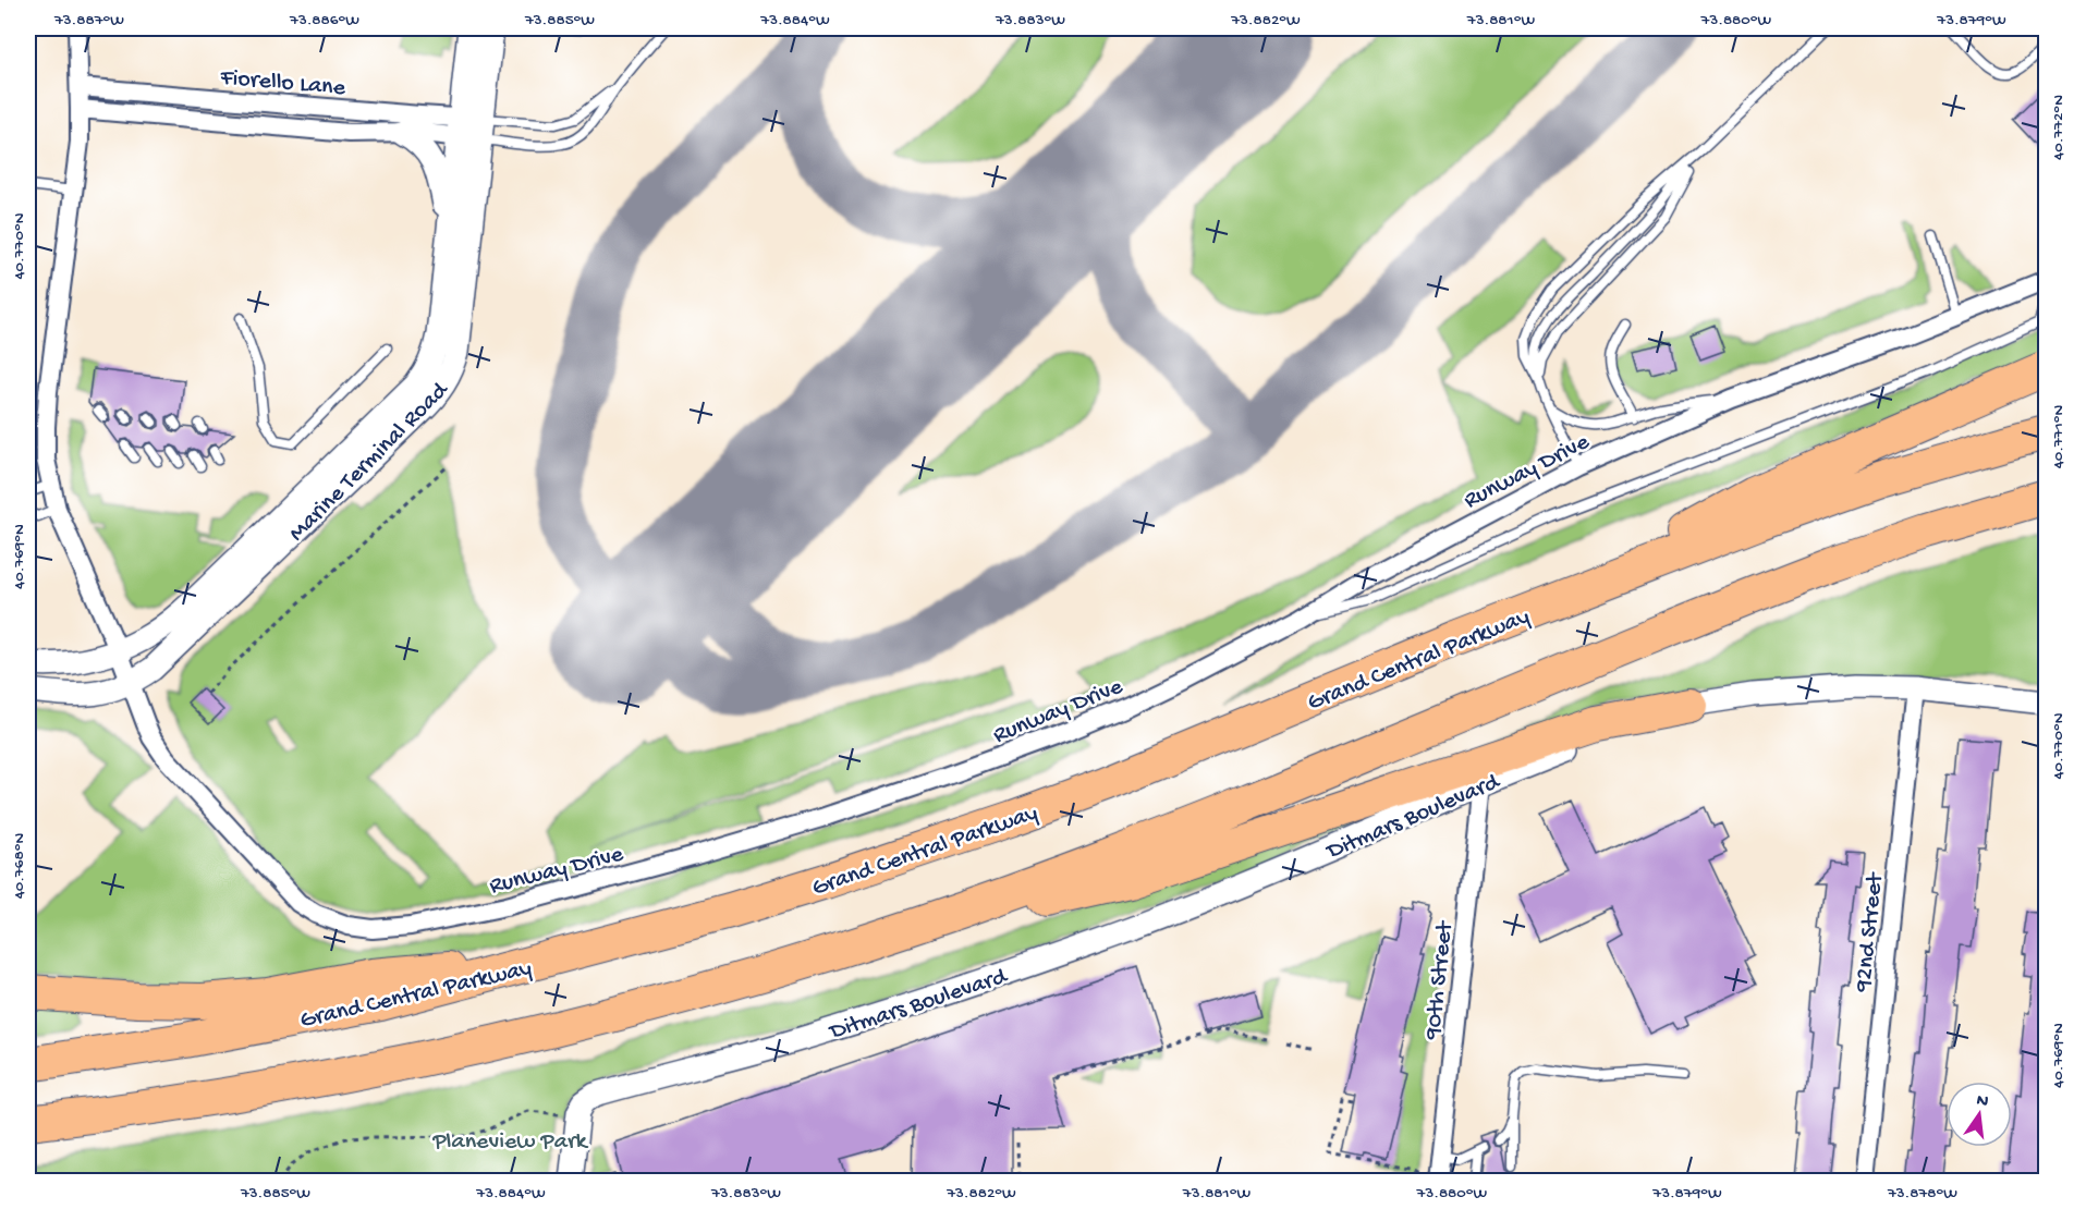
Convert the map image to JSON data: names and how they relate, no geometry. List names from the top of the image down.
{
  "streets": {
    "highway": ["Grand Central Parkway"],
    "street": [
      "Fiorello Lane",
      "Marine Terminal Road",
      "Runway Drive",
      "Ditmars Boulevard",
      "92nd Street",
      "90th Street"
    ]
  },
  "crossings": [
    ["Fiorello Lane", "Marine Terminal Road"],
    ["Fiorello Lane", "Runway Drive"],
    ["Marine Terminal Road", "Runway Drive"],
    ["Ditmars Boulevard", "92nd Street"],
    ["Ditmars Boulevard", "90th Street"]
  ],
  "parks": ["Planeview Park"],
  "north": "top",
  "coordinates": [
    "73.887°W",
    "73.886°W",
    "73.885°W",
    "73.884°W",
    "73.883°W",
    "73.882°W",
    "73.881°W",
    "73.880°W",
    "73.879°W",
    "40.772°N",
    "40.770°N",
    "40.771°N",
    "40.769°N",
    "40.768°N",
    "73.878°W"
  ]
}
